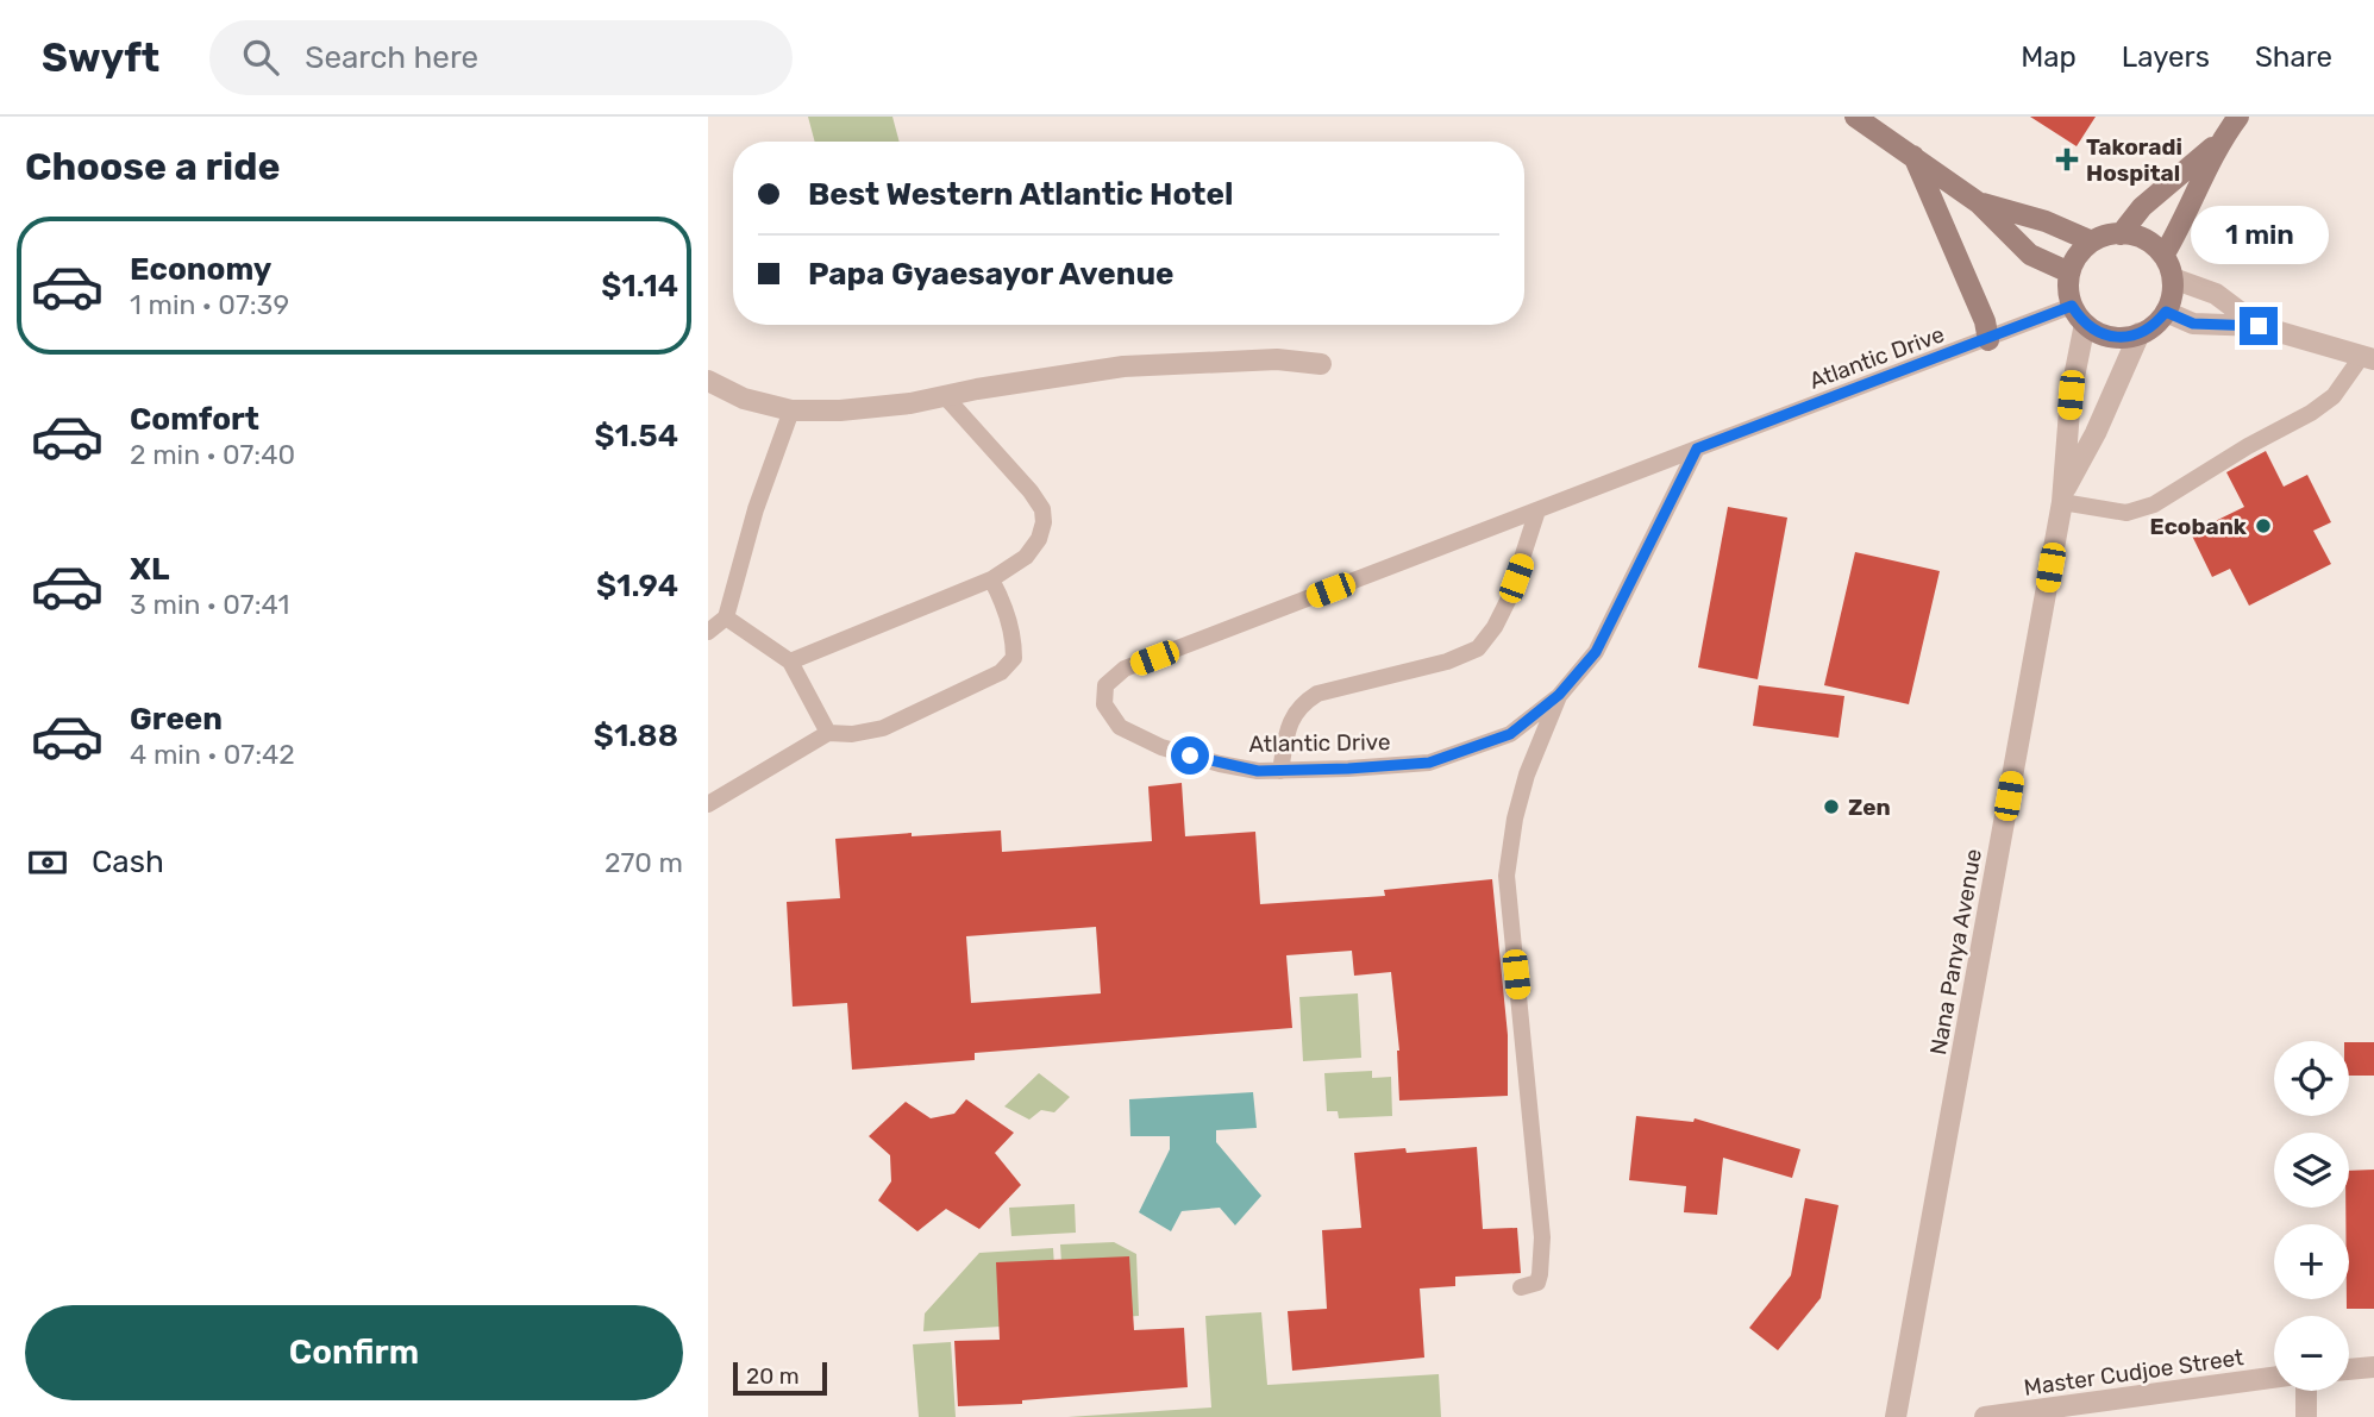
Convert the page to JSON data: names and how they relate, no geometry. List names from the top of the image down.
{
  "streets": {
    "street": ["Nana Panya Avenue", "Master Cudjoe Street"],
    "lane": ["Atlantic Drive"]
  },
  "crossings": [
    ["Atlantic Drive", "Nana Panya Avenue"]
  ],
  "places": {
    "health": ["Takoradi Hospital"],
    "other": ["Ecobank", "Zen"]
  },
  "scale_bar": "20 m",
  "page": {
    "header": "Swyft",
    "search": "Search here",
    "nav": ["Map", "Layers", "Share"],
    "heading": "Choose a ride",
    "banner": ["Best Western Atlantic Hotel", "Papa Gyaesayor Avenue"],
    "bubble": "1 min",
    "list": [
      {
        "name": "Economy",
        "note": "1 min · 07:39",
        "value": "$1.14"
      },
      {
        "name": "Comfort",
        "note": "2 min · 07:40",
        "value": "$1.54"
      },
      {
        "name": "XL",
        "note": "3 min · 07:41",
        "value": "$1.94"
      },
      {
        "name": "Green",
        "note": "4 min · 07:42",
        "value": "$1.88"
      }
    ],
    "pay": ["Cash", "270 m"],
    "map_buttons": ["+", "−"],
    "buttons": "Confirm",
    "scale": "20 m"
  }
}
